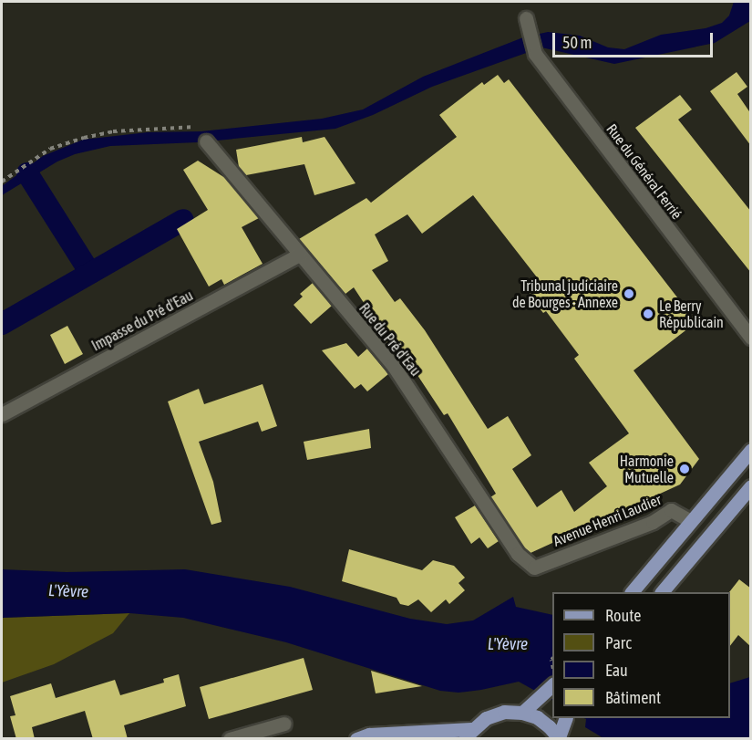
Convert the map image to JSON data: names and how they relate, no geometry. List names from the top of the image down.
{
  "streets": {
    "street": [
      "Rue du Général Ferrié",
      "Impasse du Pré d'Eau",
      "Rue du Pré d'Eau",
      "Avenue Henri Laudier"
    ]
  },
  "crossings": [
    ["Impasse du Pré d'Eau", "Rue du Pré d'Eau"],
    ["Rue du Pré d'Eau", "Avenue Henri Laudier"]
  ],
  "water": ["L'Yèvre"],
  "places": ["Tribunal judiciaire de Bourges - Annexe", "Le Berry Républicain", "Harmonie Mutuelle"],
  "legend": [
    "Route",
    "Parc",
    "Eau",
    "Bâtiment"
  ],
  "scale_bar": "50 m"
}
